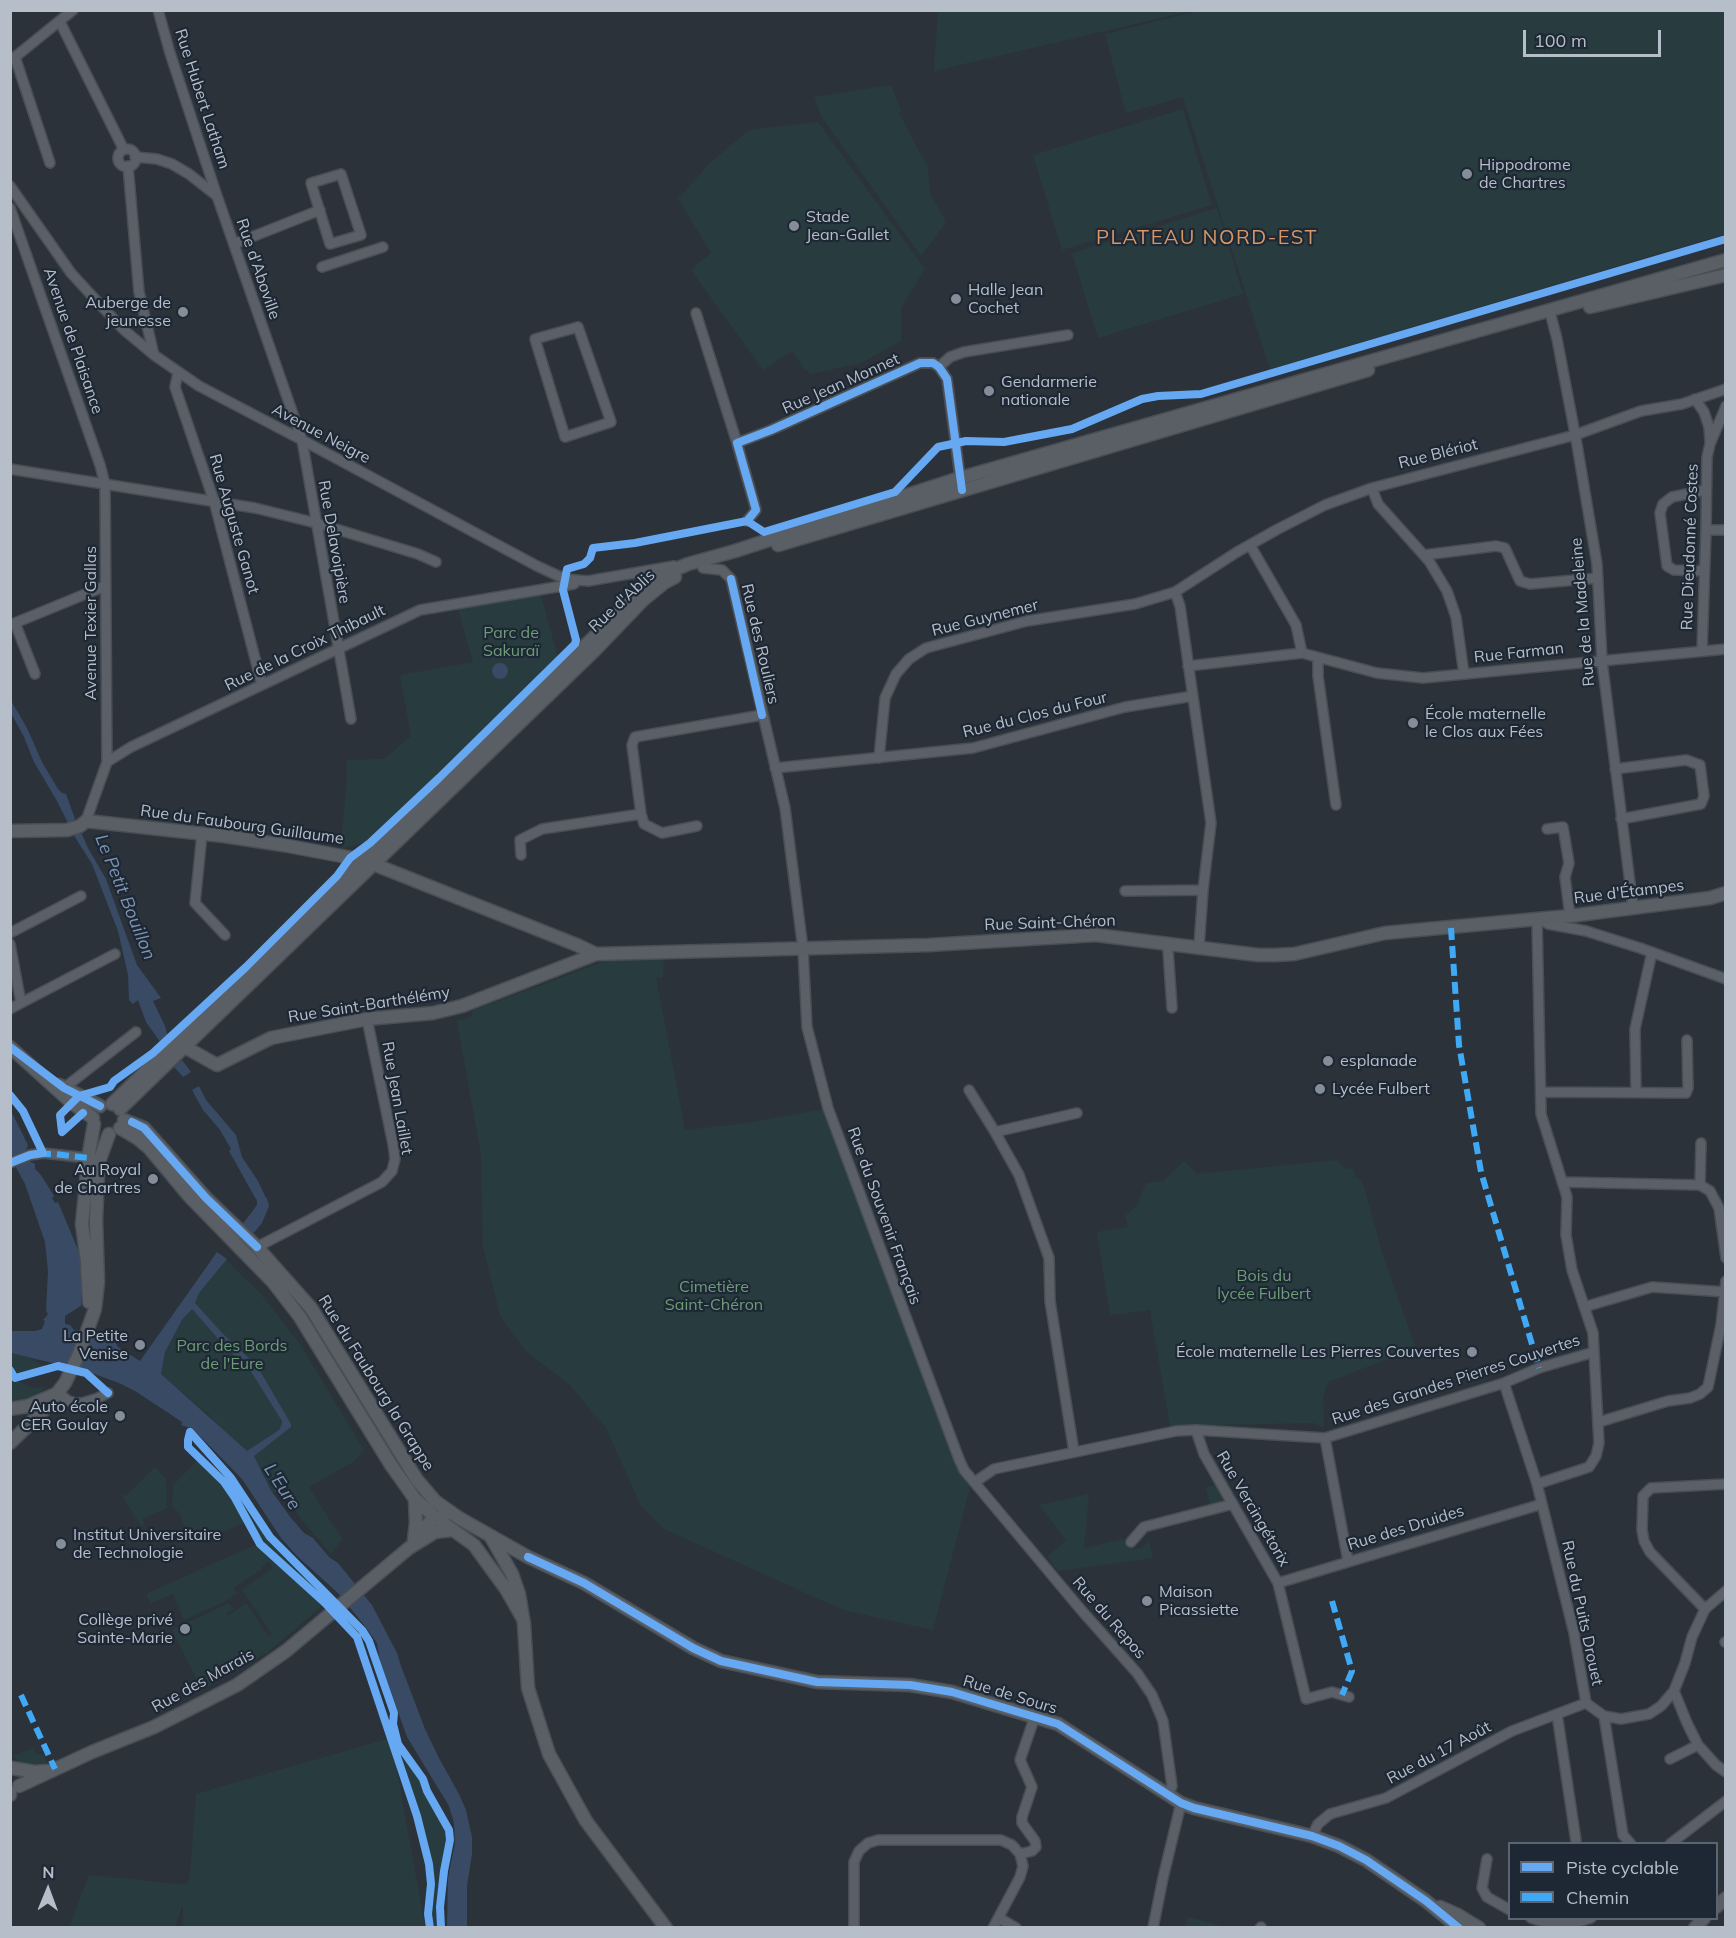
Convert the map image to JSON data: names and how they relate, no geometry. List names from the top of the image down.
{
  "streets": {
    "main road": [
      "Rue d'Ablis",
      "Rue du Faubourg Guillaume",
      "Rue d'Étampes",
      "Rue Saint-Chéron",
      "Rue Saint-Barthélémy",
      "Rue du Faubourg la Grappe",
      "Rue des Marais",
      "Rue de Sours"
    ],
    "street": [
      "Rue Hubert Latham",
      "Rue d'Aboville",
      "Avenue de Plaisance",
      "Rue Jean Monnet",
      "Avenue Neigre",
      "Rue Blériot",
      "Rue Auguste Ganot",
      "Rue Delavoipière",
      "Rue Dieudonné Costes",
      "Rue de la Madeleine",
      "Rue Guynemer",
      "Avenue Texier Gallas",
      "Rue des Rouliers",
      "Rue de la Croix Thibault",
      "Rue Farman",
      "Rue du Clos du Four",
      "Rue Jean Laillet",
      "Rue du Souvenir Français",
      "Rue des Grandes Pierres Couvertes",
      "Rue Vercingétorix",
      "Rue des Druides",
      "Rue du Puits Drouet",
      "Rue du Repos",
      "Rue du 17 Août"
    ]
  },
  "crossings": [
    ["Rue Hubert Latham", "Rue d'Aboville"],
    ["Rue d'Aboville", "Avenue Neigre"],
    ["Rue d'Aboville", "Rue Delavoipière"],
    ["Avenue de Plaisance", "Avenue Texier Gallas"],
    ["Avenue Neigre", "Rue Auguste Ganot"],
    ["Avenue Neigre", "Rue Delavoipière"],
    ["Avenue Neigre", "Rue d'Ablis"],
    ["Avenue Neigre", "Rue de la Croix Thibault"],
    ["Rue Blériot", "Rue Dieudonné Costes"],
    ["Rue Blériot", "Rue de la Madeleine"],
    ["Rue Blériot", "Rue Guynemer"],
    ["Rue Auguste Ganot", "Rue de la Croix Thibault"],
    ["Rue Delavoipière", "Rue de la Croix Thibault"],
    ["Rue Dieudonné Costes", "Rue Farman"],
    ["Rue d'Ablis", "Rue du Faubourg Guillaume"],
    ["Rue d'Ablis", "Rue Saint-Barthélémy"],
    ["Rue d'Ablis", "Rue du Faubourg la Grappe"],
    ["Rue de la Madeleine", "Rue Farman"],
    ["Rue de la Madeleine", "Rue d'Étampes"],
    ["Rue Guynemer", "Rue du Clos du Four"],
    ["Avenue Texier Gallas", "Rue de la Croix Thibault"],
    ["Rue des Rouliers", "Rue du Clos du Four"],
    ["Rue des Rouliers", "Rue Saint-Chéron"],
    ["Rue des Rouliers", "Rue du Souvenir Français"],
    ["Rue du Faubourg Guillaume", "Rue Saint-Chéron"],
    ["Rue du Faubourg Guillaume", "Rue Saint-Barthélémy"],
    ["Rue d'Étampes", "Rue Saint-Chéron"],
    ["Rue Saint-Chéron", "Rue Saint-Barthélémy"],
    ["Rue Saint-Chéron", "Rue du Souvenir Français"],
    ["Rue Saint-Barthélémy", "Rue Jean Laillet"],
    ["Rue Jean Laillet", "Rue du Faubourg la Grappe"],
    ["Rue du Souvenir Français", "Rue des Grandes Pierres Couvertes"],
    ["Rue du Souvenir Français", "Rue du Repos"],
    ["Rue des Grandes Pierres Couvertes", "Rue Vercingétorix"],
    ["Rue des Grandes Pierres Couvertes", "Rue du Puits Drouet"],
    ["Rue des Grandes Pierres Couvertes", "Rue du Repos"],
    ["Rue du Faubourg la Grappe", "Rue des Marais"],
    ["Rue du Faubourg la Grappe", "Rue de Sours"],
    ["Rue Vercingétorix", "Rue des Druides"],
    ["Rue des Druides", "Rue du Puits Drouet"],
    ["Rue du Puits Drouet", "Rue du 17 Août"],
    ["Rue du Repos", "Rue de Sours"],
    ["Rue de Sours", "Rue du 17 Août"]
  ],
  "districts": ["PLATEAU NORD-EST"],
  "water": ["Le Petit Bouillon", "L'Eure"],
  "parks": [
    "Parc de Sakuraï",
    "Bois du lycée Fulbert",
    "Cimetière Saint-Chéron",
    "Parc des Bords de l'Eure"
  ],
  "places": [
    "Hippodrome de Chartres",
    "Stade Jean-Gallet",
    "Halle Jean Cochet",
    "Auberge de jeunesse",
    "Gendarmerie nationale",
    "École maternelle le Clos aux Fées",
    "esplanade",
    "Lycée Fulbert",
    "Au Royal de Chartres",
    "La Petite Venise",
    "École maternelle Les Pierres Couvertes",
    "Auto école CER Goulay",
    "Institut Universitaire de Technologie",
    "Maison Picassiette",
    "Collège privé Sainte-Marie"
  ],
  "legend": ["Piste cyclable", "Chemin"],
  "scale_bar": "100 m",
  "north": "top"
}
